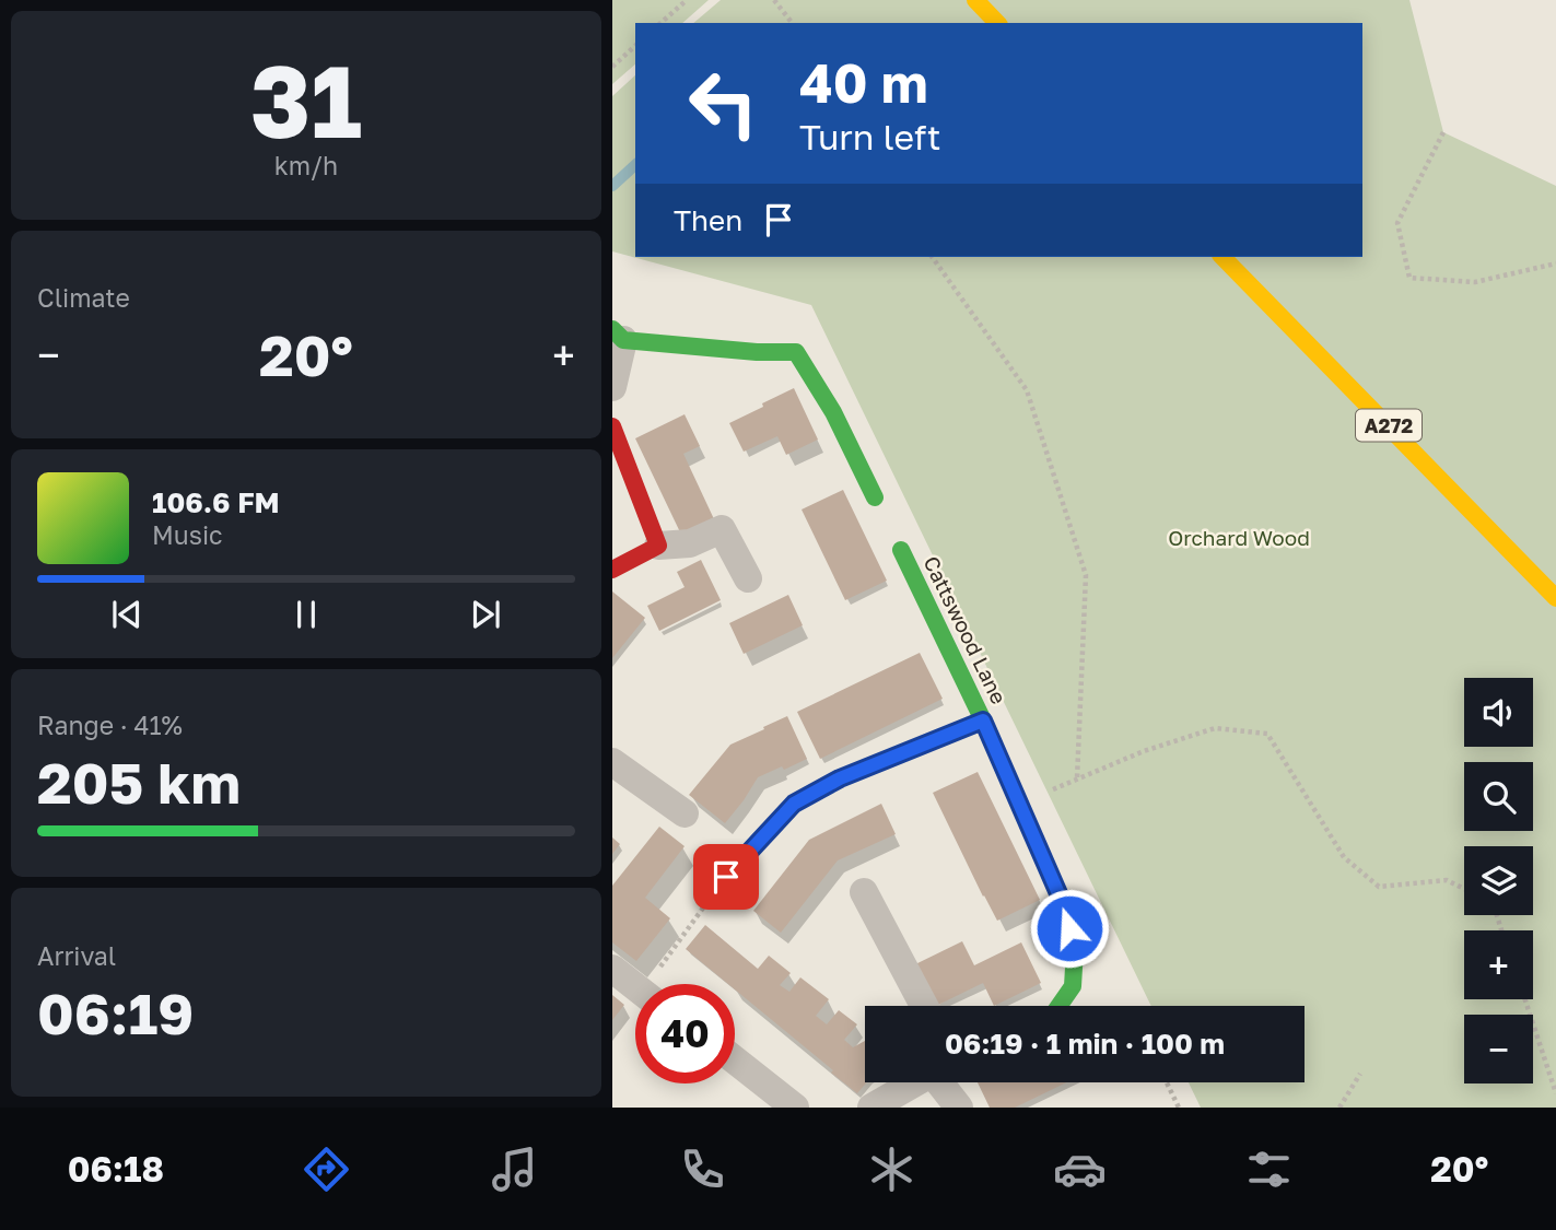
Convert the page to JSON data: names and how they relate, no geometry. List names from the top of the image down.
{
  "streets": {
    "main road": ["A272", "Cattswood Lane"]
  },
  "parks": ["Orchard Wood"],
  "page": {
    "tile": [
      ["31", "km/h"],
      "Climate",
      ["Range · 41%", "205 km"],
      ["Arrival", "06:19"]
    ],
    "turn": ["40 m", "Turn left"],
    "then": "Then",
    "heat": ["−", "20°", "+"],
    "song": ["106.6 FM", "Music"],
    "map_buttons": ["+", "−"],
    "limit": "40",
    "trip": "06:19 · 1 min · 100 m",
    "tabs": ["06:18", "20°"]
  }
}
